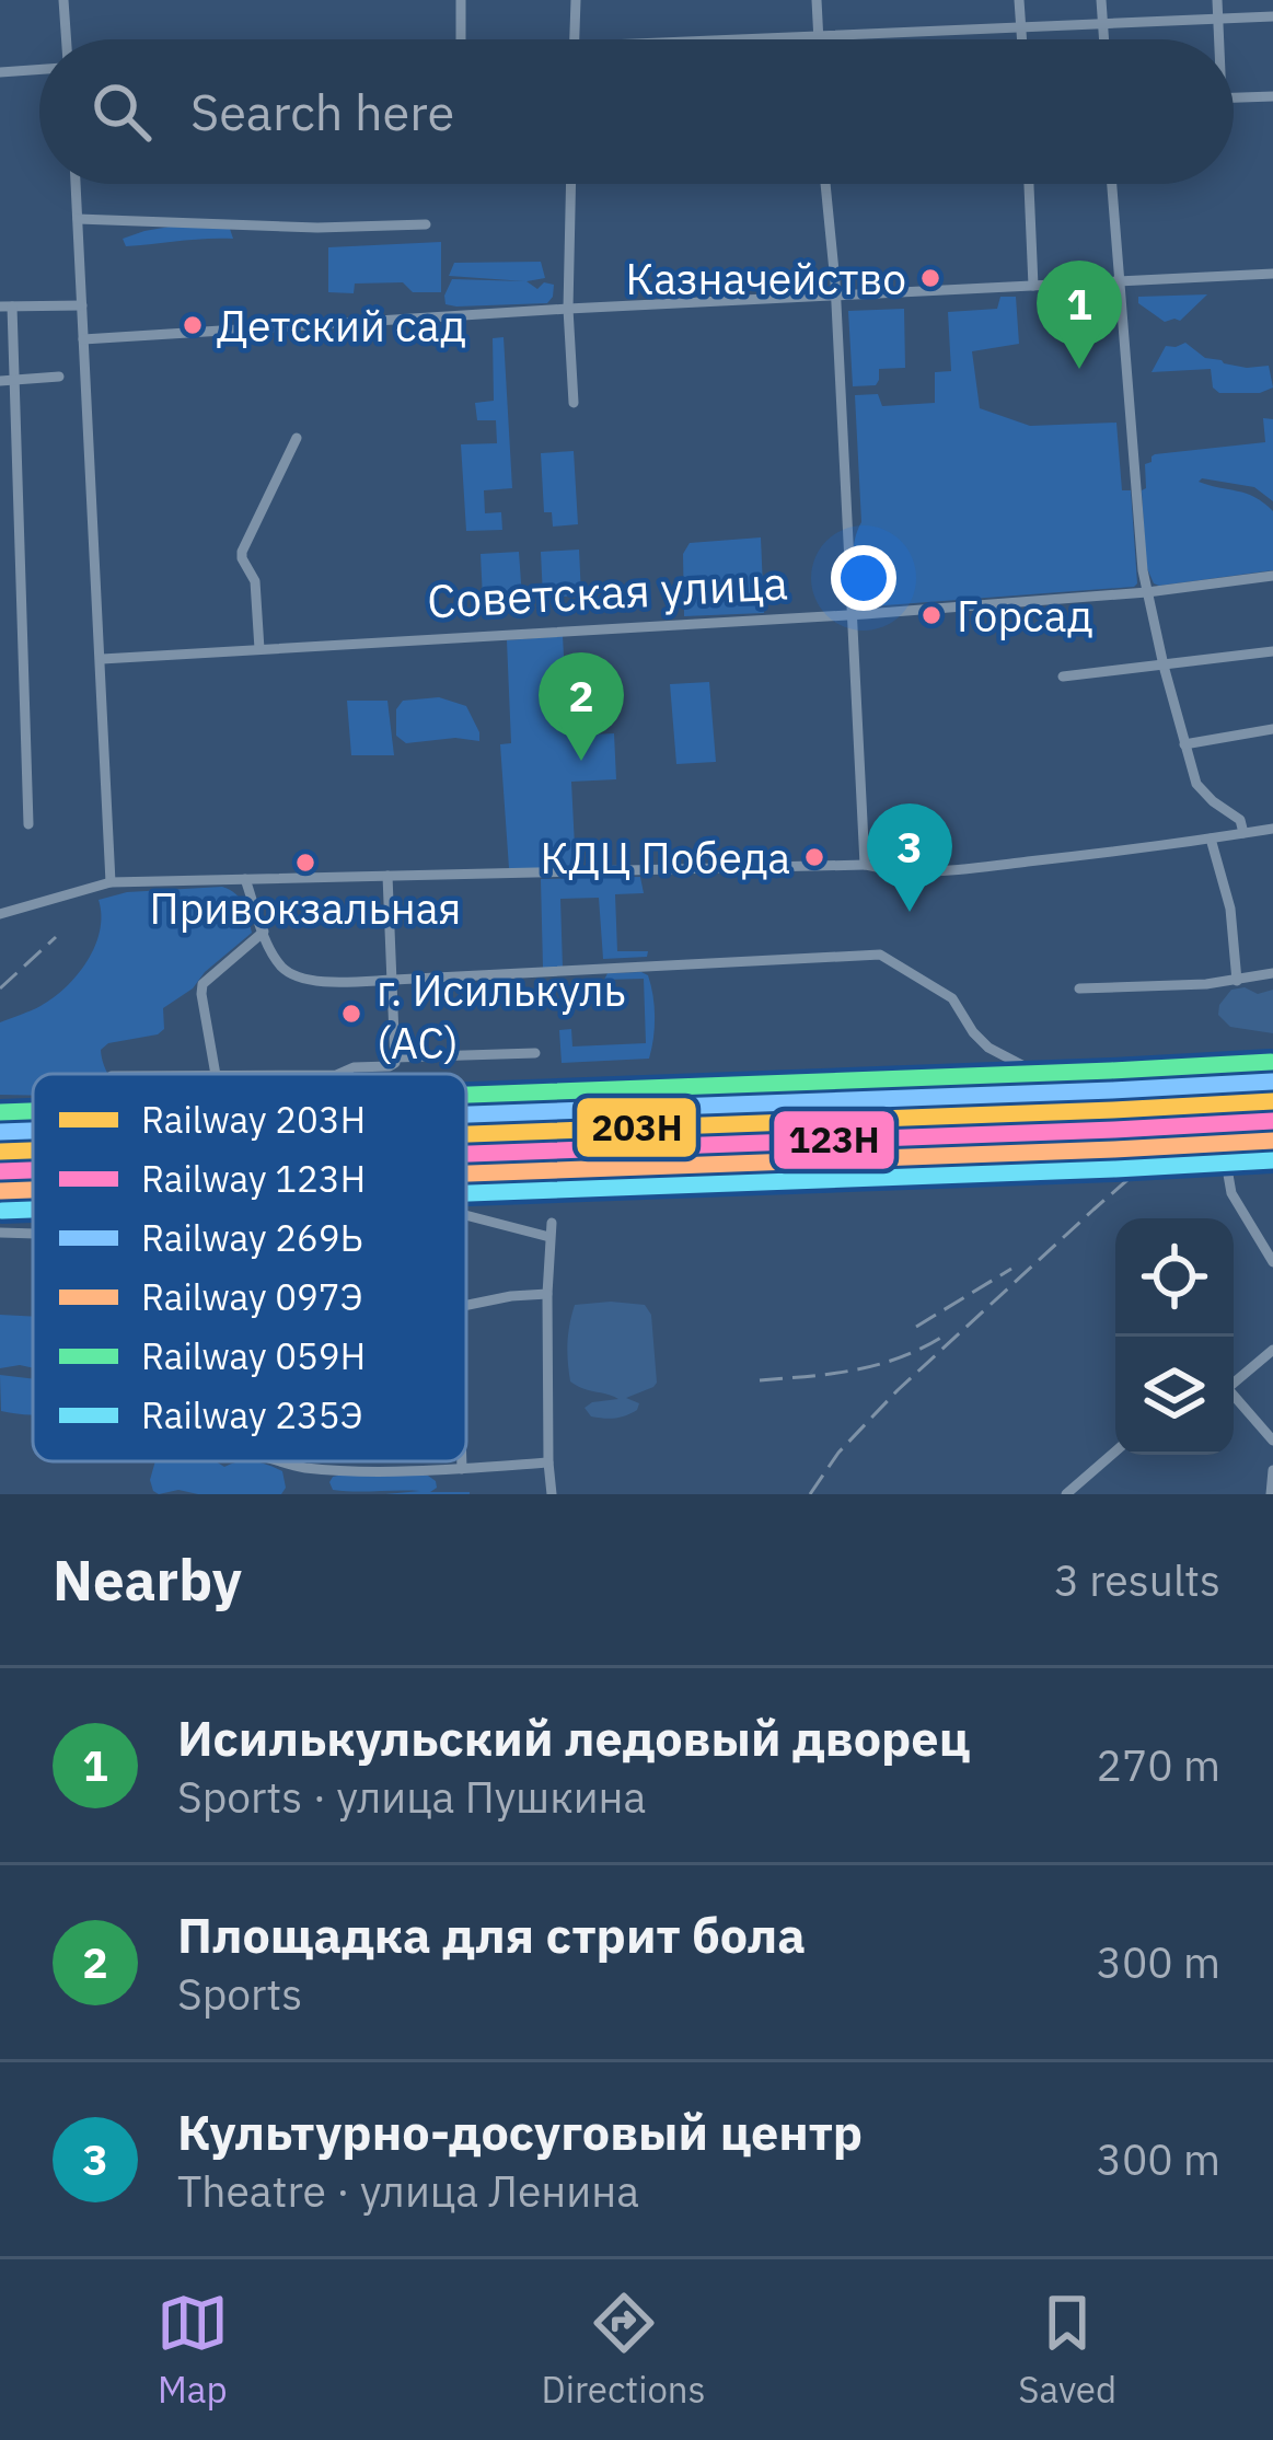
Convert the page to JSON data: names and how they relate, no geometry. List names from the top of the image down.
{
  "streets": {
    "street": ["Советская улица"]
  },
  "places": [
    "Казначейство",
    "Детский сад",
    "Горсад",
    "КДЦ Победа",
    "Привокзальная",
    "г. Исилькуль (АС)"
  ],
  "lines": [
    "rail line 059Н",
    "rail line 269Ь",
    "rail line 203Н",
    "rail line 123Н",
    "rail line 097Э",
    "rail line 235Э"
  ],
  "legend": [
    "Railway 203Н",
    "Railway 123Н",
    "Railway 269Ь",
    "Railway 097Э",
    "Railway 059Н",
    "Railway 235Э"
  ],
  "page": {
    "search": "Search here",
    "pins": ["1", "2", "3"],
    "heading": ["Nearby", "3 results"],
    "list": [
      {
        "mark": "1",
        "name": "Исилькульский ледовый дворец",
        "note": "Sports · улица Пушкина",
        "value": "270 m"
      },
      {
        "mark": "2",
        "name": "Площадка для стрит бола",
        "note": "Sports",
        "value": "300 m"
      },
      {
        "mark": "3",
        "name": "Культурно-досуговый центр",
        "note": "Theatre · улица Ленина",
        "value": "300 m"
      }
    ],
    "nav": ["Map", "Directions", "Saved"]
  }
}
